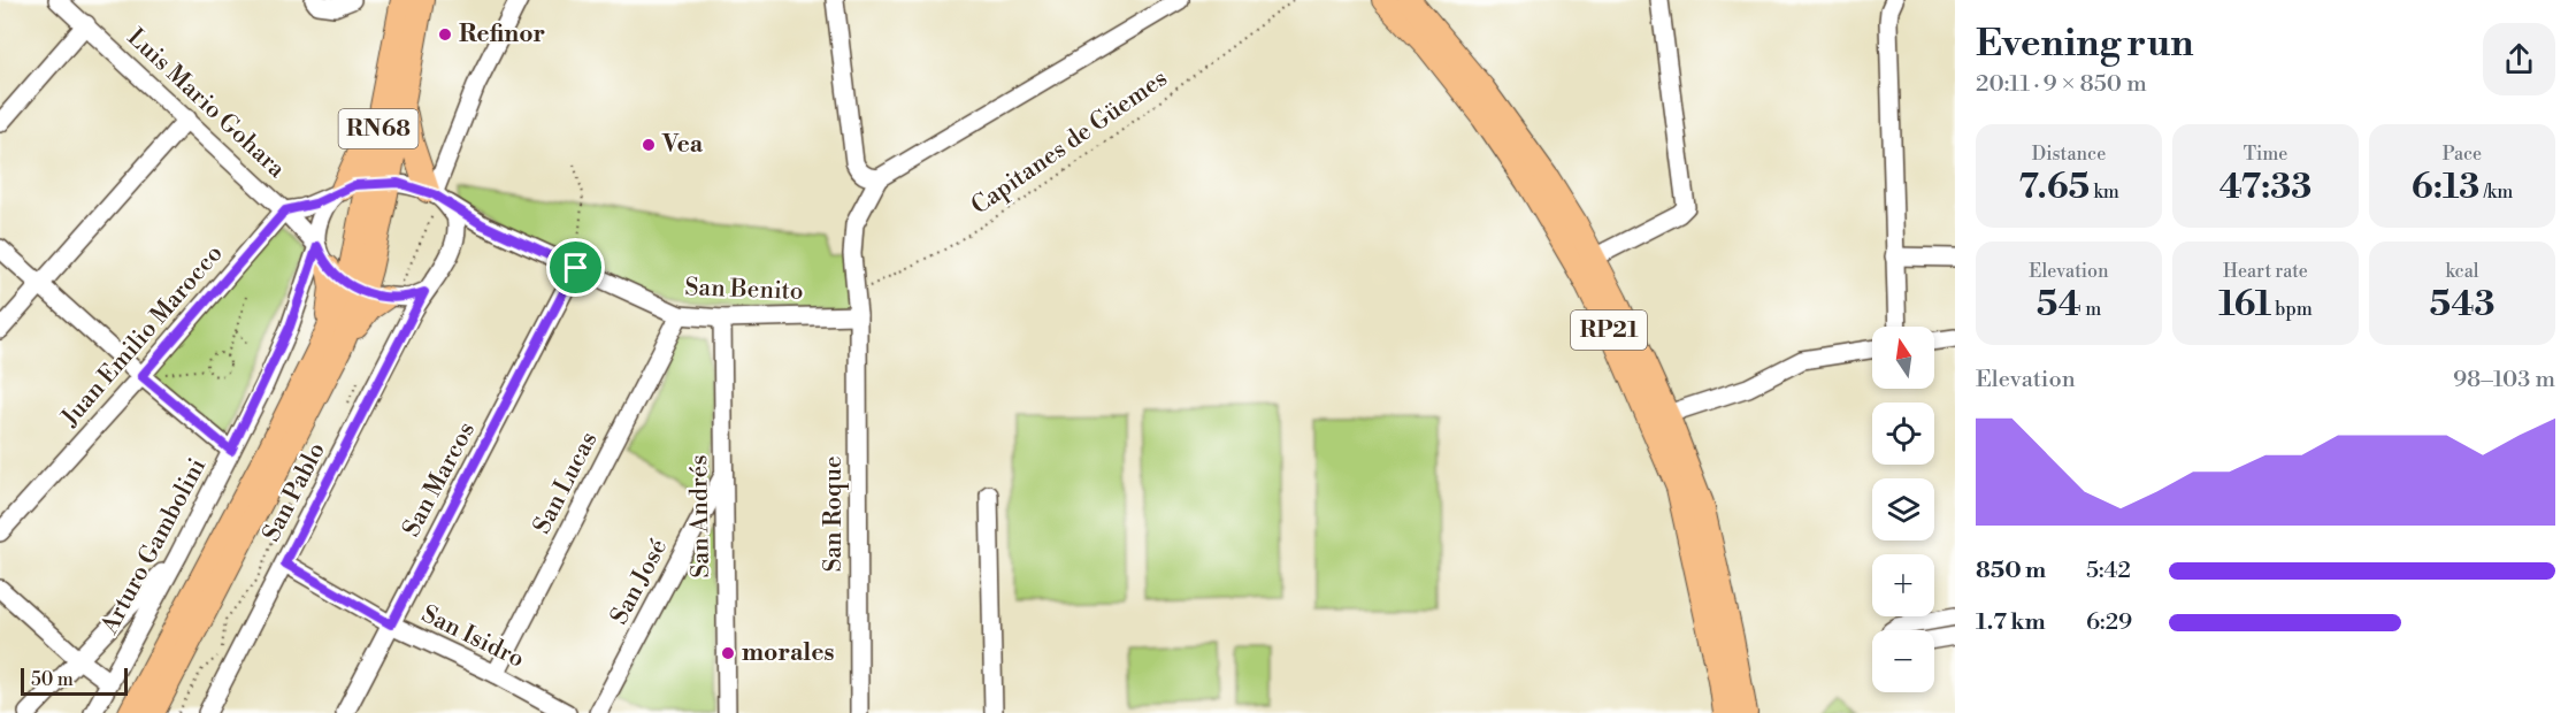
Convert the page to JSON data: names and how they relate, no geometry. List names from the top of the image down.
{
  "streets": {
    "main road": ["RN68", "RP21"],
    "street": [
      "Luis Mario Gohara",
      "San Benito",
      "Juan Emilio Marocco",
      "San Marcos",
      "San Lucas",
      "San Pablo",
      "San Roque",
      "San Andrés",
      "Arturo Gambolini",
      "San José",
      "San Isidro"
    ],
    "path": ["Capitanes de Güemes"]
  },
  "crossings": [
    ["Luis Mario Gohara", "Juan Emilio Marocco"],
    ["Luis Mario Gohara", "Arturo Gambolini"],
    ["San Benito", "San Marcos"],
    ["San Benito", "San Lucas"],
    ["San Benito", "San Roque"],
    ["San Benito", "San Andrés"],
    ["San Marcos", "San Isidro"],
    ["San Lucas", "San Isidro"],
    ["San Pablo", "San Isidro"],
    ["San Andrés", "San José"]
  ],
  "places": ["Refinor", "Vea", "morales"],
  "scale_bar": "50 m",
  "north": "top",
  "page": {
    "heading": ["Evening run", "20:11 · 9 × 850 m"],
    "stats": [
      ["Distance", "7.65 km"],
      ["Time", "47:33"],
      ["Pace", "6:13 /km"],
      ["Elevation", "54 m"],
      ["Heart rate", "161 bpm"],
      ["kcal", "543"]
    ],
    "map_buttons": ["+", "−"],
    "chart": ["Elevation", "98–103 m"],
    "list": [
      {
        "name": "850 m",
        "note": "5:42"
      },
      {
        "name": "1.7 km",
        "note": "6:29"
      }
    ],
    "scale": "50 m"
  }
}
